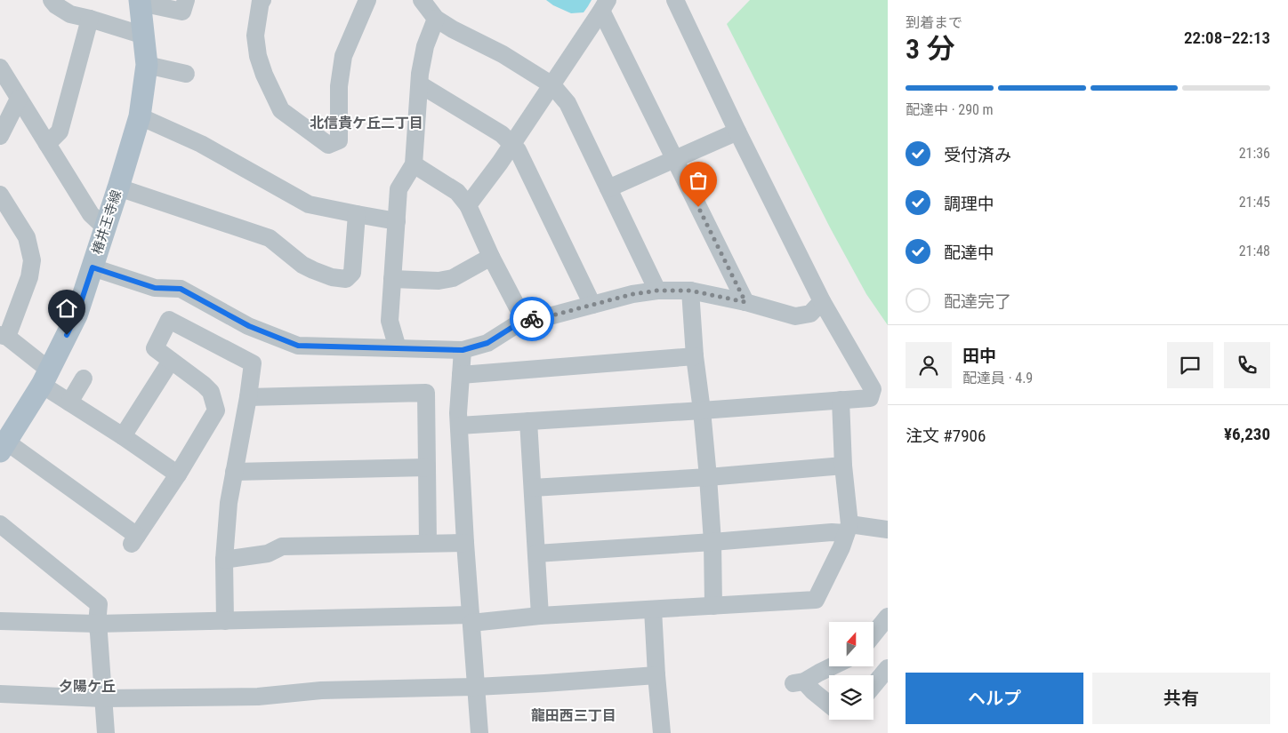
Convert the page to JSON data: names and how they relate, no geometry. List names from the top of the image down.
{
  "streets": {
    "main road": ["椿井王寺線"]
  },
  "districts": ["北信貴ケ丘二丁目", "夕陽ケ丘", "龍田西三丁目"],
  "north": "top",
  "page": {
    "heading": ["3 分", "到着まで", "22:08–22:13"],
    "panel": [
      "田中",
      "配達員 · 4.9",
      "注文 #7906",
      "¥6,230"
    ],
    "bar": "配達中 · 290 m",
    "list": [
      ["受付済み", "21:36"],
      ["調理中", "21:45"],
      ["配達中", "21:48"],
      "配達完了"
    ],
    "buttons": ["ヘルプ", "共有"]
  }
}
